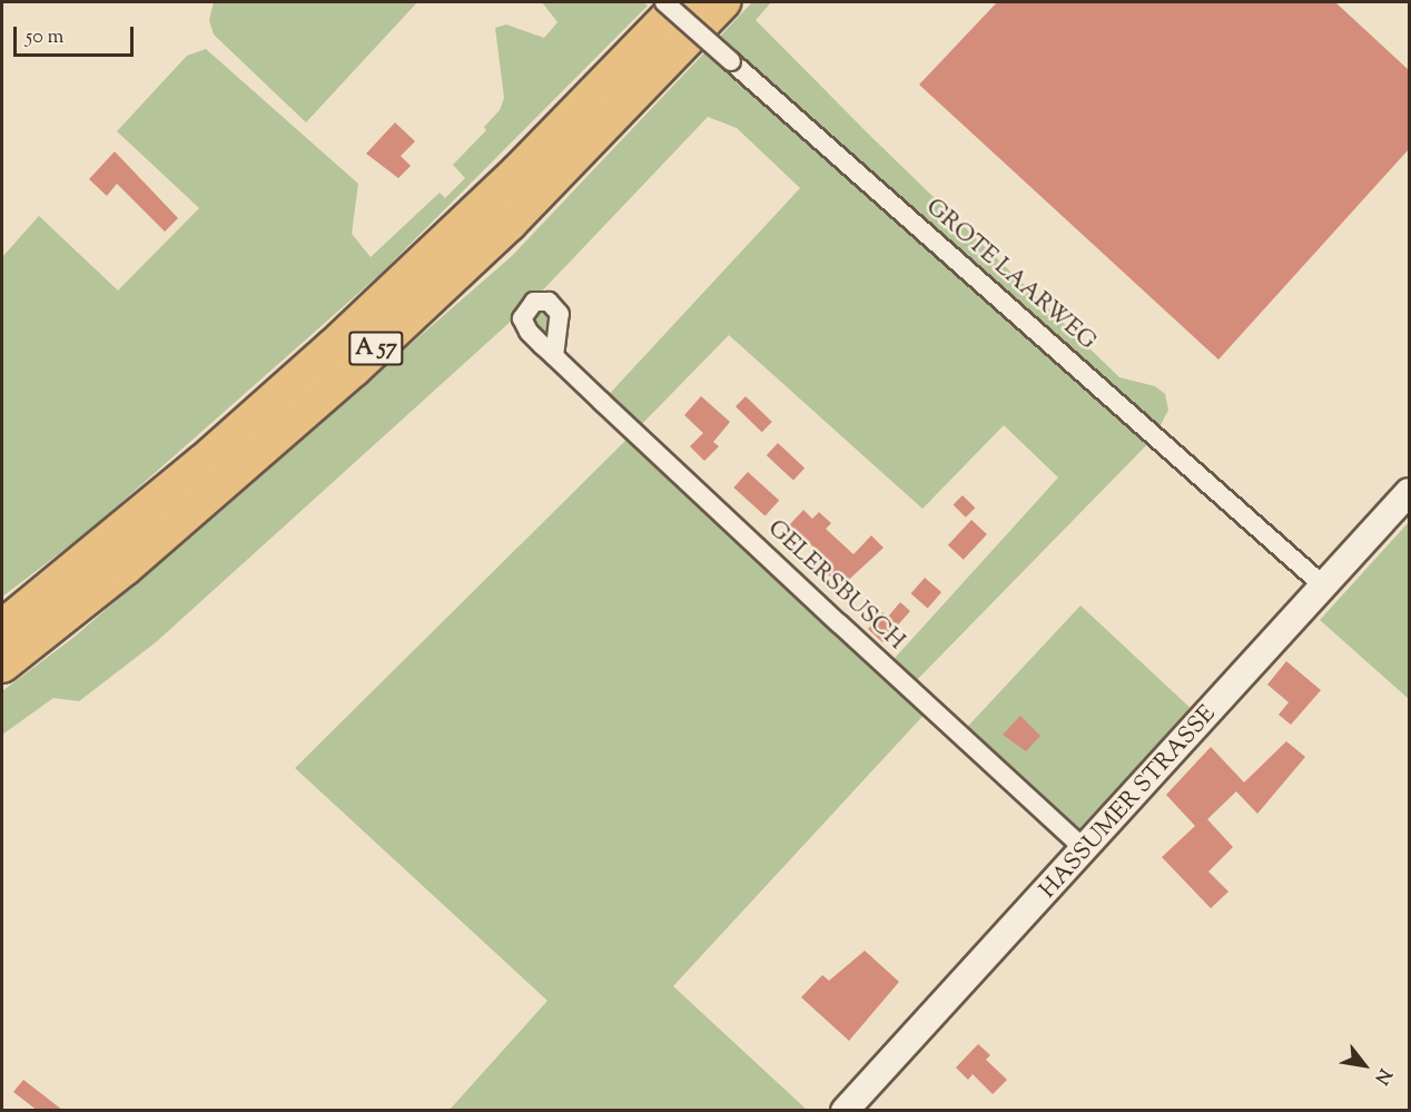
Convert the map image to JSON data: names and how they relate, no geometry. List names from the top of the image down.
{
  "streets": {
    "highway": ["A 57"],
    "street": ["GROTE LAARWEG", "GELERSBUSCH", "HASSUMER STRASSE"]
  },
  "crossings": [
    ["GROTE LAARWEG", "HASSUMER STRASSE"],
    ["GELERSBUSCH", "HASSUMER STRASSE"]
  ],
  "scale_bar": "50 m",
  "north": "bottom right"
}
